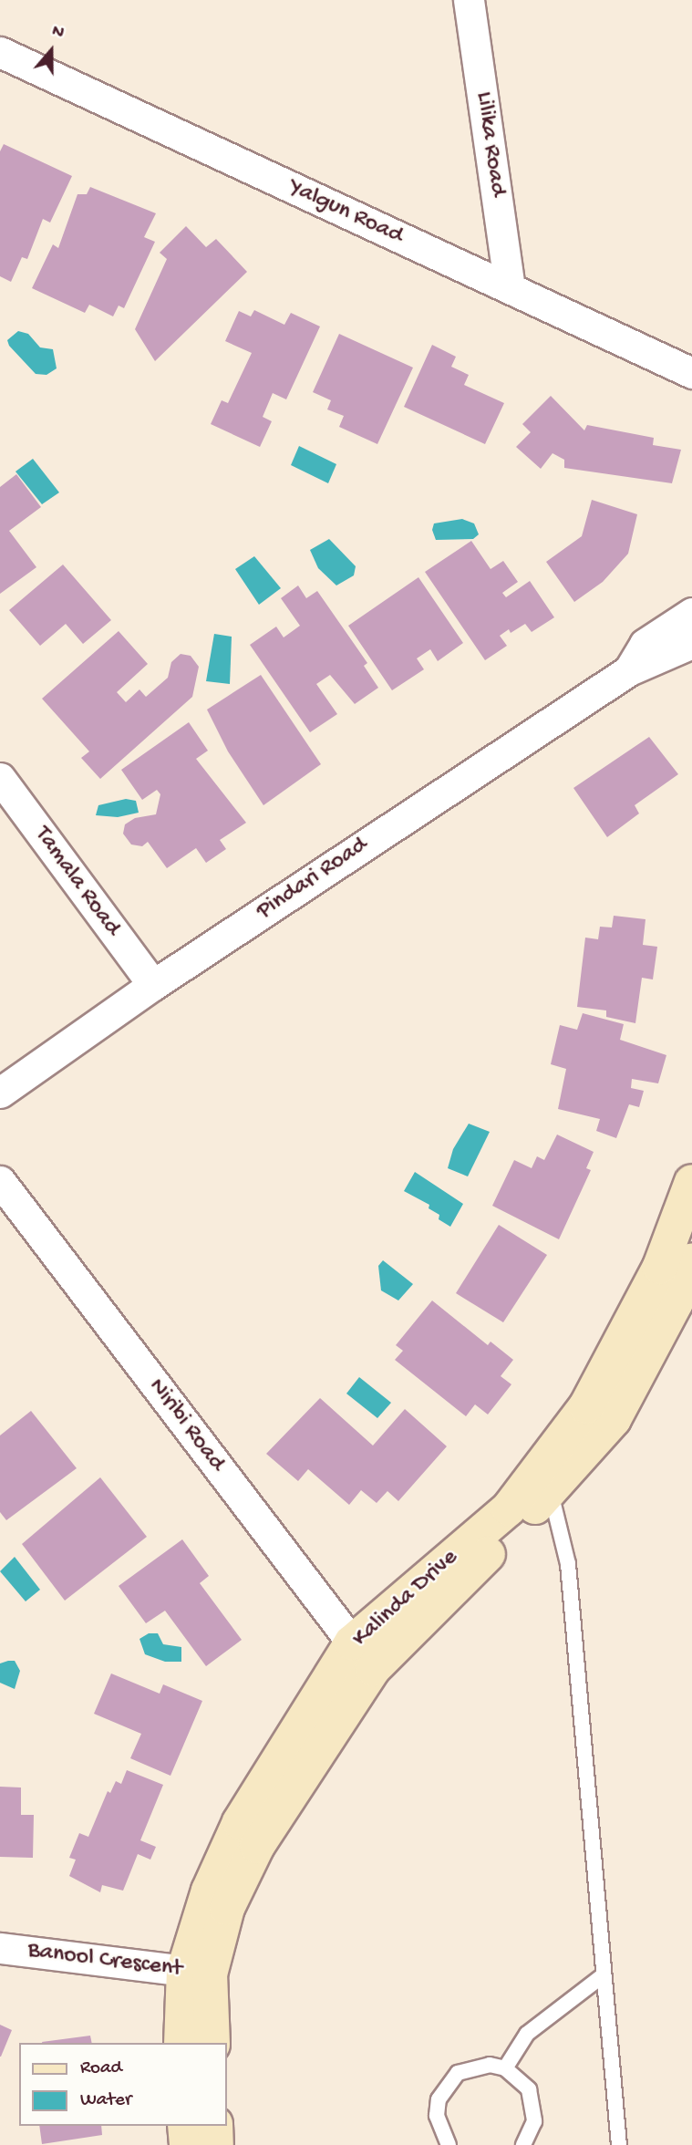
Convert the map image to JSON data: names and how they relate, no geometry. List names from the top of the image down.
{
  "streets": {
    "street": [
      "Lilika Road",
      "Yalgun Road",
      "Pindari Road",
      "Tamala Road",
      "Niribi Road",
      "Kalinda Drive",
      "Banool Crescent"
    ]
  },
  "crossings": [
    ["Lilika Road", "Yalgun Road"],
    ["Pindari Road", "Tamala Road"],
    ["Niribi Road", "Kalinda Drive"],
    ["Kalinda Drive", "Banool Crescent"]
  ],
  "legend": ["Road", "Water"],
  "north": "top"
}
